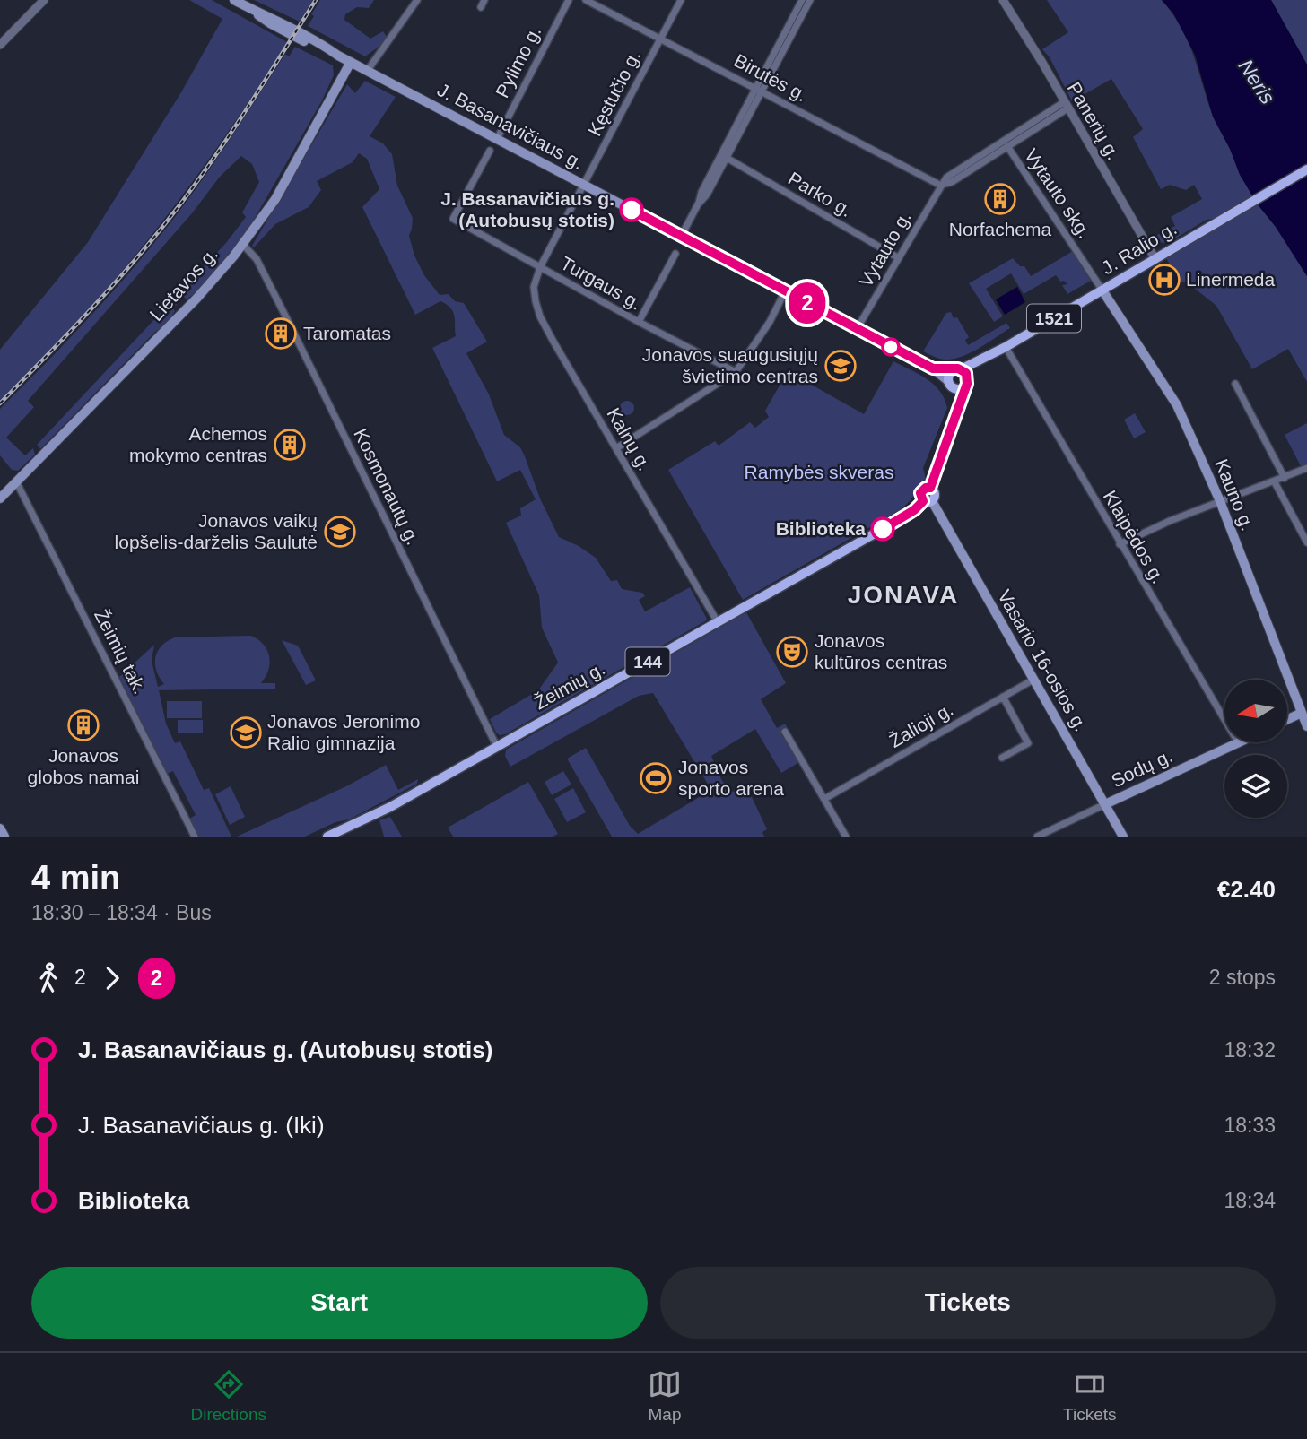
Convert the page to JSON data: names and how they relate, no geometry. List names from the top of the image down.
{
  "streets": {
    "main road": [
      "J. Basanavičiaus g.",
      "J. Ralio g.",
      "Lietavos g.",
      "1521",
      "Kauno g.",
      "Vasario 16-osios g.",
      "144",
      "Žeimių g.",
      "Sodų g."
    ],
    "street": [
      "Pylimo g.",
      "Birutės g.",
      "Kęstučio g.",
      "Panerių g.",
      "Vytauto skg.",
      "Parko g.",
      "Vytauto g.",
      "Turgaus g.",
      "Kalnų g.",
      "Kosmonautų g.",
      "Klaipėdos g.",
      "Žeimių tak.",
      "Žalioji g."
    ]
  },
  "crossings": [
    ["Pylimo g.", "J. Basanavičiaus g."],
    ["Birutės g.", "Kęstučio g."],
    ["Birutės g.", "Vytauto g."],
    ["Kęstučio g.", "J. Basanavičiaus g."],
    ["Kęstučio g.", "Turgaus g."],
    ["Kęstučio g.", "Kalnų g."],
    ["Panerių g.", "J. Ralio g."],
    ["Panerių g.", "Vytauto g."],
    ["J. Basanavičiaus g.", "J. Ralio g."],
    ["J. Basanavičiaus g.", "Vytauto g."],
    ["J. Basanavičiaus g.", "Lietavos g."],
    ["Vytauto skg.", "J. Ralio g."],
    ["Vytauto skg.", "Kauno g."],
    ["Parko g.", "Vytauto g."],
    ["J. Ralio g.", "Kauno g."],
    ["J. Ralio g.", "Klaipėdos g."],
    ["Turgaus g.", "Kalnų g."],
    ["Lietavos g.", "Kosmonautų g."],
    ["Lietavos g.", "Žeimių tak."],
    ["Kalnų g.", "Žeimių g."],
    ["Kosmonautų g.", "Žeimių g."],
    ["Vasario 16-osios g.", "Žeimių g."],
    ["Vasario 16-osios g.", "Žalioji g."],
    ["Vasario 16-osios g.", "Sodų g."]
  ],
  "districts": ["JONAVA"],
  "water": ["Neris"],
  "parks": ["Ramybės skveras"],
  "places": {
    "building": [
      "Norfachema",
      "Taromatas",
      "Achemos mokymo centras",
      "Jonavos globos namai"
    ],
    "other": ["J. Basanavičiaus g. (Autobusų stotis)", "Biblioteka"],
    "hospital": ["Linermeda"],
    "school or university": ["Jonavos suaugusiųjų švietimo centras", "Jonavos vaikų lopšelis-darželis Saulutė", "Jonavos Jeronimo Ralio gimnazija"],
    "theatre": ["Jonavos kultūros centras"],
    "sports": ["Jonavos sporto arena"]
  },
  "lines": ["bus line 2"],
  "north": "left",
  "page": {
    "on_map": "2",
    "heading": ["4 min", "18:30 – 18:34 · Bus", "€2.40"],
    "legs": ["2", "2", "2 stops"],
    "list": [
      {
        "name": "J. Basanavičiaus g. (Autobusų stotis)",
        "value": "18:32"
      },
      {
        "name": "J. Basanavičiaus g. (Iki)",
        "value": "18:33"
      },
      {
        "name": "Biblioteka",
        "value": "18:34"
      }
    ],
    "buttons": ["Start", "Tickets"],
    "tabs": ["Directions", "Map", "Tickets"]
  }
}
